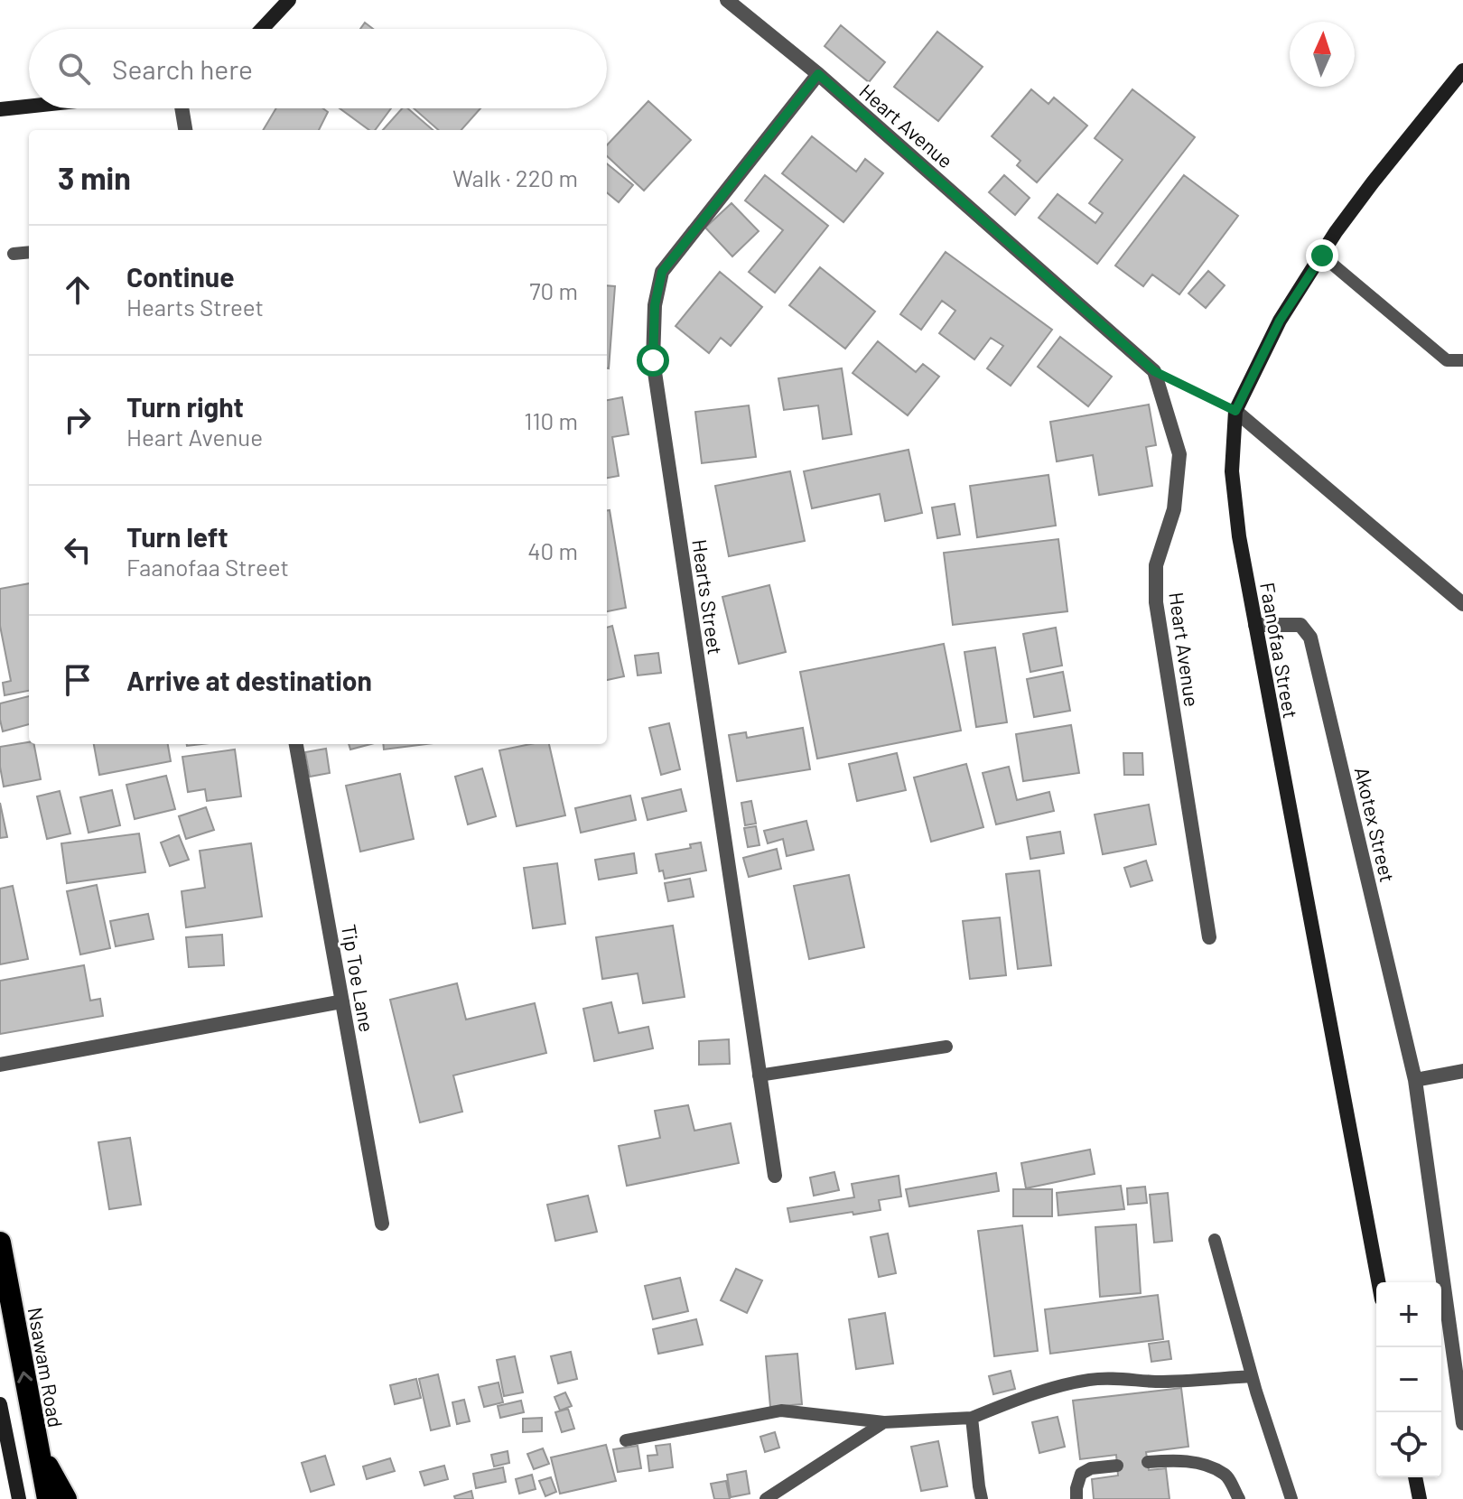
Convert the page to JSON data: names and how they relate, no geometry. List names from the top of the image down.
{
  "streets": {
    "highway": ["Nsawam Road"],
    "main road": ["Faanofaa Street"],
    "street": [
      "Heart Avenue",
      "Hearts Street",
      "Akotex Street",
      "Tip Toe Lane"
    ]
  },
  "crossings": [
    ["Heart Avenue", "Hearts Street"],
    ["Faanofaa Street", "Akotex Street"]
  ],
  "one_way": ["Nsawam Road"],
  "north": "top",
  "page": {
    "search": "Search here",
    "heading": ["3 min", "Walk · 220 m"],
    "list": [
      ["Continue", "Hearts Street", "70 m"],
      ["Turn right", "Heart Avenue", "110 m"],
      ["Turn left", "Faanofaa Street", "40 m"],
      "Arrive at destination"
    ],
    "map_buttons": ["+", "−"]
  }
}
